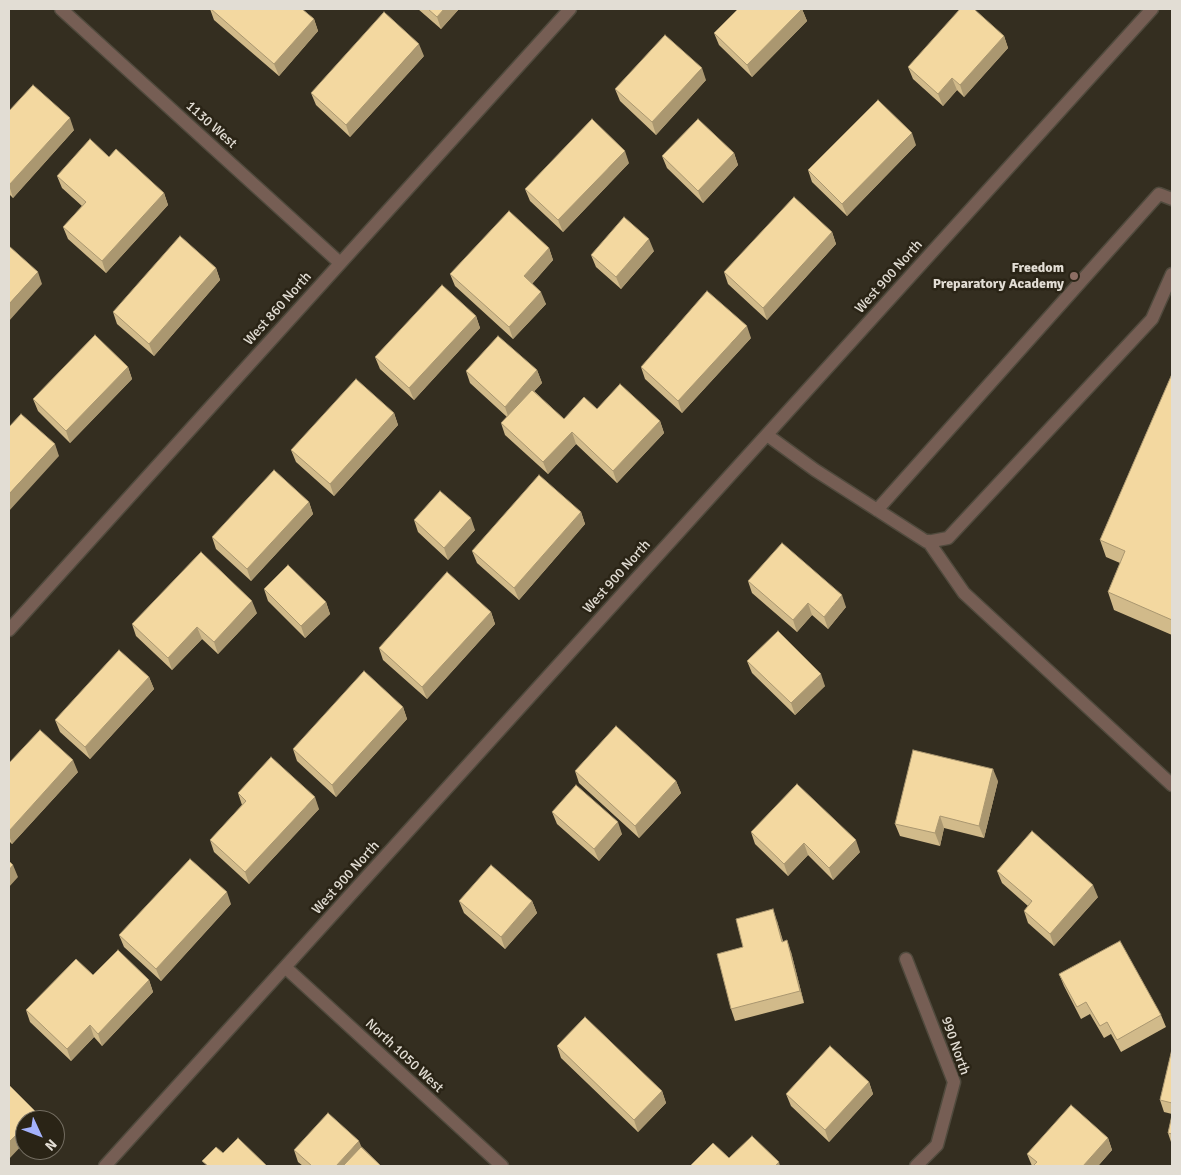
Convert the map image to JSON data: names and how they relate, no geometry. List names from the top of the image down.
{
  "streets": {
    "street": [
      "1130 West",
      "West 900 North",
      "West 860 North",
      "990 North",
      "North 1050 West"
    ]
  },
  "crossings": [
    ["1130 West", "West 860 North"],
    ["West 900 North", "North 1050 West"]
  ],
  "places": ["Freedom Preparatory Academy"],
  "north": "bottom right"
}
